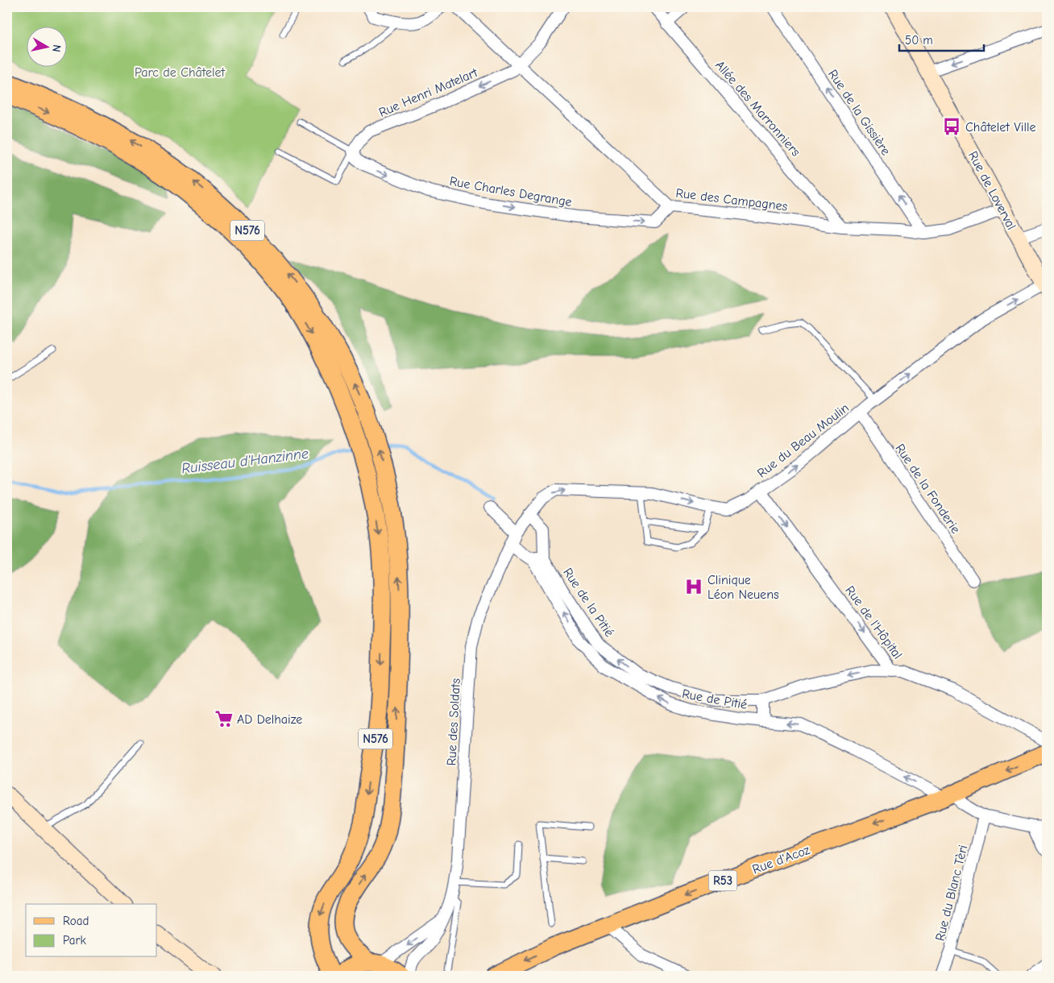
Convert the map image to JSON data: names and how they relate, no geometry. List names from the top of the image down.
{
  "streets": {
    "main road": ["N576", "Rue d'Acoz", "R53"],
    "street": [
      "Rue Henri Matelart",
      "Allée des Marronniers",
      "Rue de la Gissière",
      "Rue de Loverval",
      "Rue Charles Degrange",
      "Rue des Campagnes",
      "Rue du Beau Moulin",
      "Rue de la Fonderie",
      "Rue de la Pitié",
      "Rue de l'Hôpital",
      "Rue de Pitié",
      "Rue des Soldats",
      "Rue du Blanc Tèri"
    ]
  },
  "crossings": [
    ["Rue Henri Matelart", "Rue Charles Degrange"],
    ["Rue Henri Matelart", "Rue des Campagnes"],
    ["Allée des Marronniers", "Rue des Campagnes"],
    ["Rue de la Gissière", "Rue des Campagnes"],
    ["Rue de Loverval", "Rue des Campagnes"],
    ["Rue de Loverval", "Rue du Beau Moulin"],
    ["Rue Charles Degrange", "Rue des Campagnes"],
    ["Rue du Beau Moulin", "Rue de la Fonderie"],
    ["Rue du Beau Moulin", "Rue de la Pitié"],
    ["Rue du Beau Moulin", "Rue de l'Hôpital"],
    ["Rue du Beau Moulin", "Rue des Soldats"],
    ["Rue de la Pitié", "Rue de l'Hôpital"],
    ["Rue de Pitié", "Rue d'Acoz"],
    ["Rue de Pitié", "Rue du Blanc Tèri"]
  ],
  "one_way": [
    "Rue Henri Matelart",
    "Rue de la Gissière",
    "Rue Charles Degrange",
    "Rue du Beau Moulin",
    "Rue de la Pitié",
    "Rue de l'Hôpital",
    "Rue de Pitié",
    "Rue d'Acoz"
  ],
  "water": ["Ruisseau d'Hanzinne"],
  "parks": ["Parc de Châtelet"],
  "places": {
    "bus stop": ["Châtelet Ville"],
    "hospital": ["Clinique Léon Neuens"],
    "supermarket": ["AD Delhaize"]
  },
  "legend": ["Road", "Park"],
  "scale_bar": "50 m",
  "north": "right"
}
